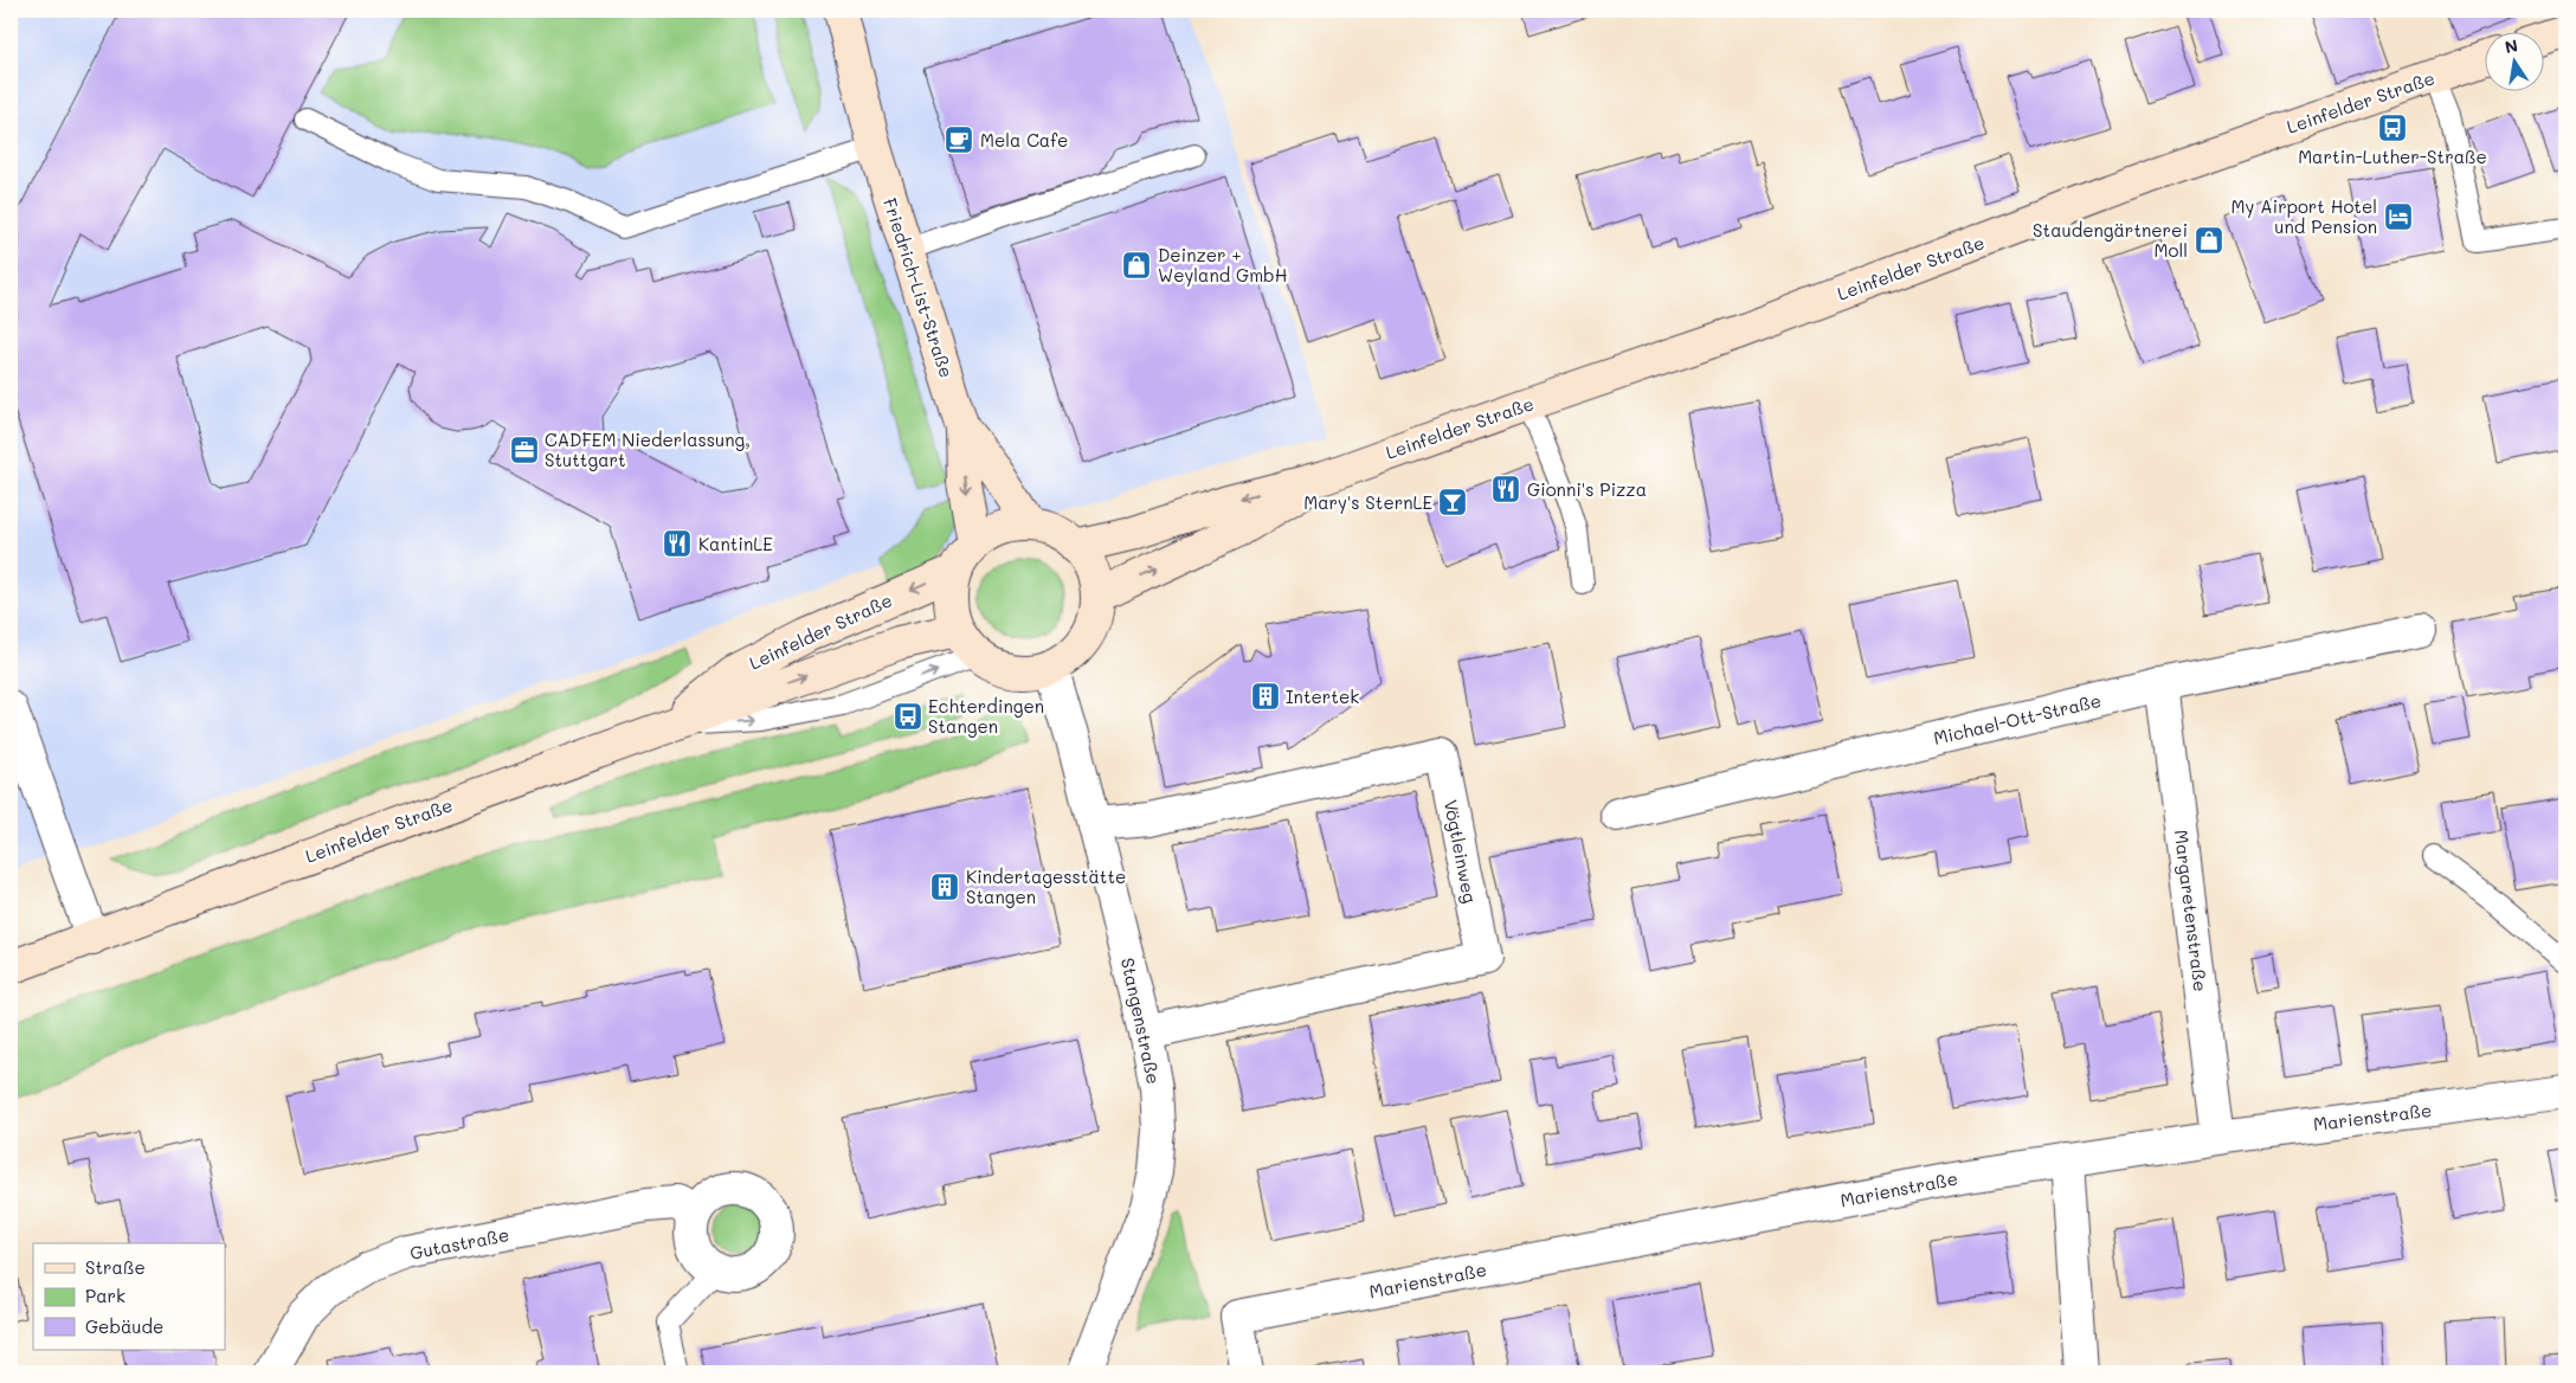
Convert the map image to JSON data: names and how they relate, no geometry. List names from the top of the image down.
{
  "streets": {
    "main road": ["Leinfelder Straße", "Friedrich-List-Straße"],
    "street": [
      "Michael-Ott-Straße",
      "Vögtleinweg",
      "Margaretenstraße",
      "Stangenstraße",
      "Marienstraße",
      "Gutastraße"
    ]
  },
  "crossings": [
    ["Leinfelder Straße", "Friedrich-List-Straße"],
    ["Leinfelder Straße", "Stangenstraße"],
    ["Friedrich-List-Straße", "Stangenstraße"],
    ["Michael-Ott-Straße", "Margaretenstraße"],
    ["Vögtleinweg", "Stangenstraße"],
    ["Margaretenstraße", "Marienstraße"]
  ],
  "places": {
    "bus stop": ["Martin-Luther-Straße", "Echterdingen Stangen"],
    "cafe": ["Mela Cafe"],
    "hotel": ["My Airport Hotel und Pension"],
    "shop": ["Staudengärtnerei Moll", "Deinzer + Weyland GmbH"],
    "office": ["CADFEM Niederlassung, Stuttgart"],
    "restaurant": ["Gionni's Pizza", "KantinLE"],
    "bar": ["Mary's SternLE"],
    "building": ["Intertek", "Kindertagesstätte Stangen"]
  },
  "legend": ["Straße", "Park", "Gebäude"],
  "north": "top"
}
